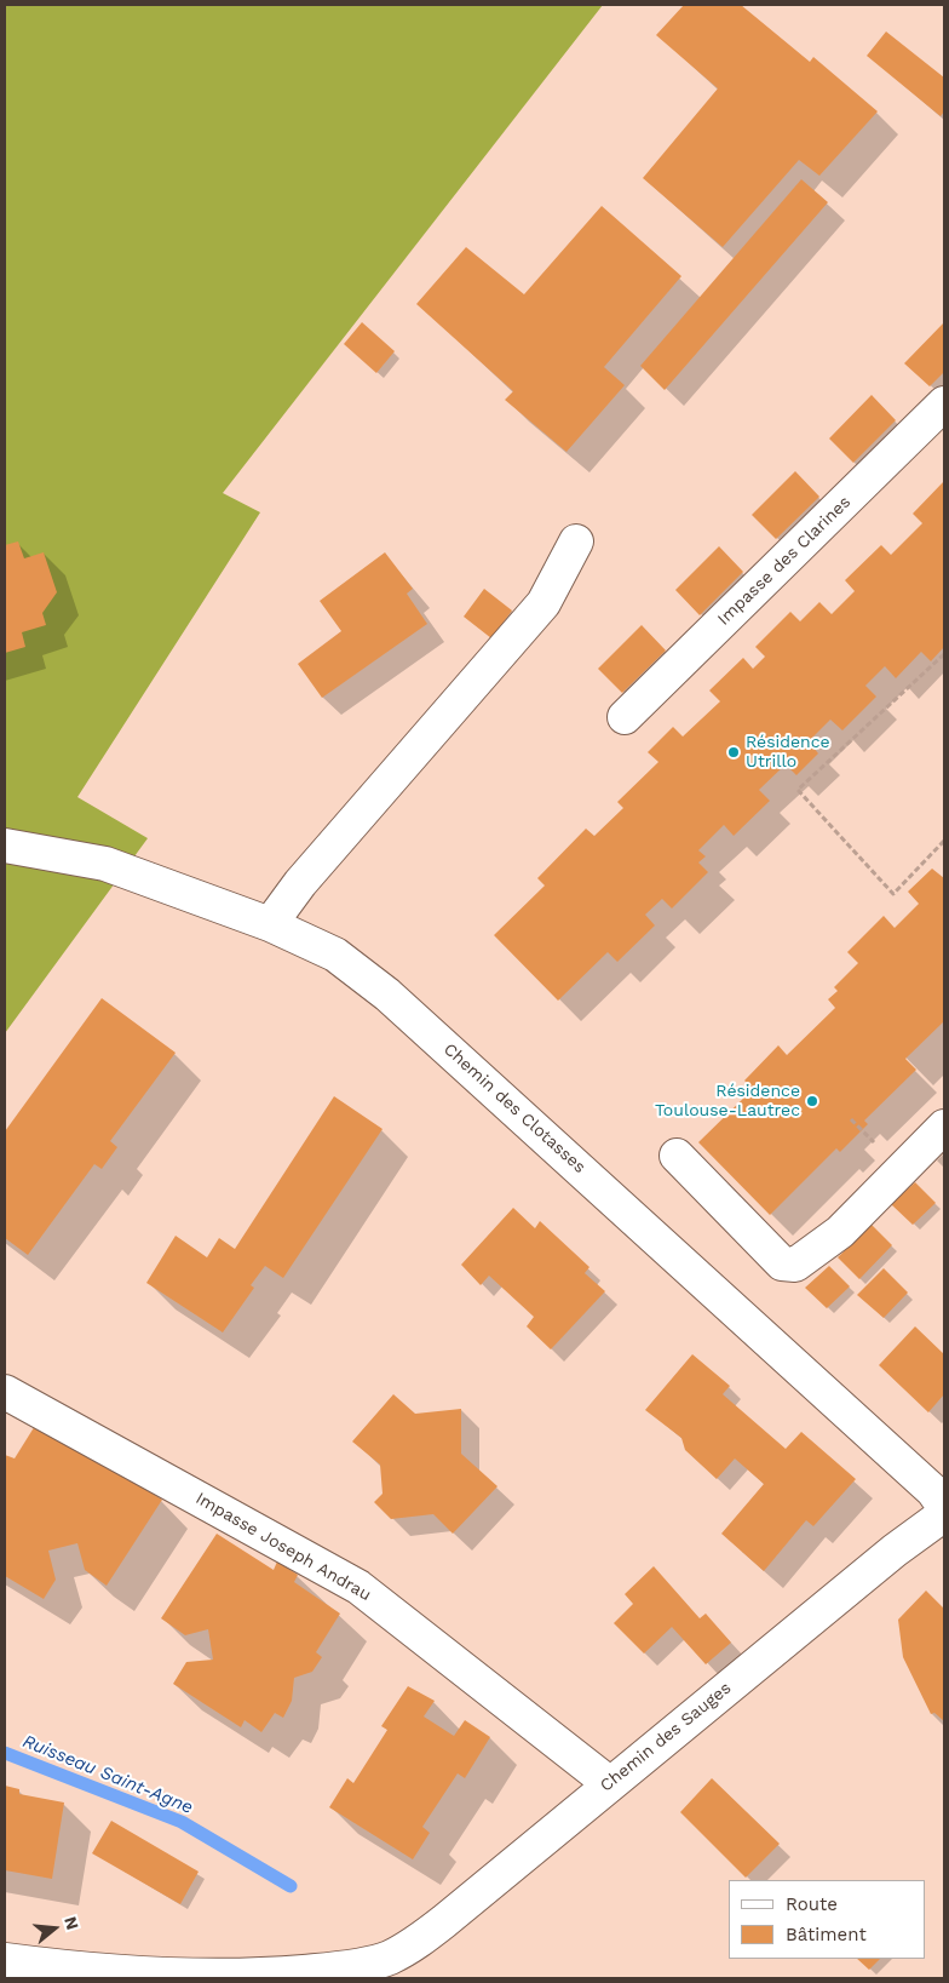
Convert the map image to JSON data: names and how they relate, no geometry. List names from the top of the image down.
{
  "streets": {
    "street": [
      "Impasse des Clarines",
      "Chemin des Clotasses",
      "Impasse Joseph Andrau",
      "Chemin des Sauges"
    ]
  },
  "crossings": [
    ["Impasse Joseph Andrau", "Chemin des Sauges"]
  ],
  "water": ["Ruisseau Saint-Agne"],
  "places": ["Résidence Utrillo", "Résidence Toulouse-Lautrec"],
  "legend": ["Route", "Bâtiment"],
  "north": "right"
}
